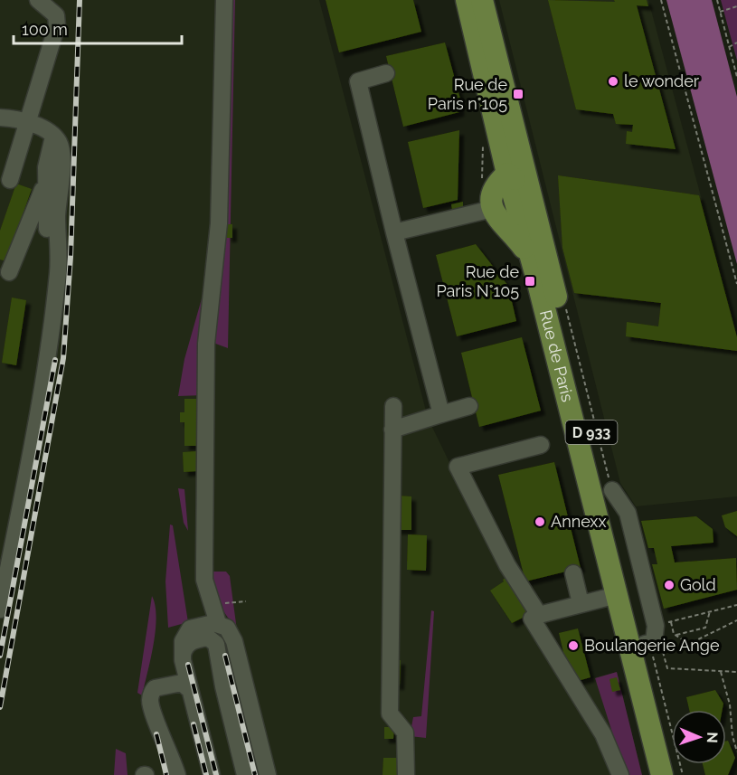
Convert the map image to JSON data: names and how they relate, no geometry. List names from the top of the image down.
{
  "streets": {
    "main road": ["Rue de Paris", "D 933"]
  },
  "places": {
    "other": [
      "le wonder",
      "Annexx",
      "Gold",
      "Boulangerie Ange"
    ],
    "transit": ["Rue de Paris n°105", "Rue de Paris N°105"]
  },
  "scale_bar": "100 m",
  "north": "right"
}
